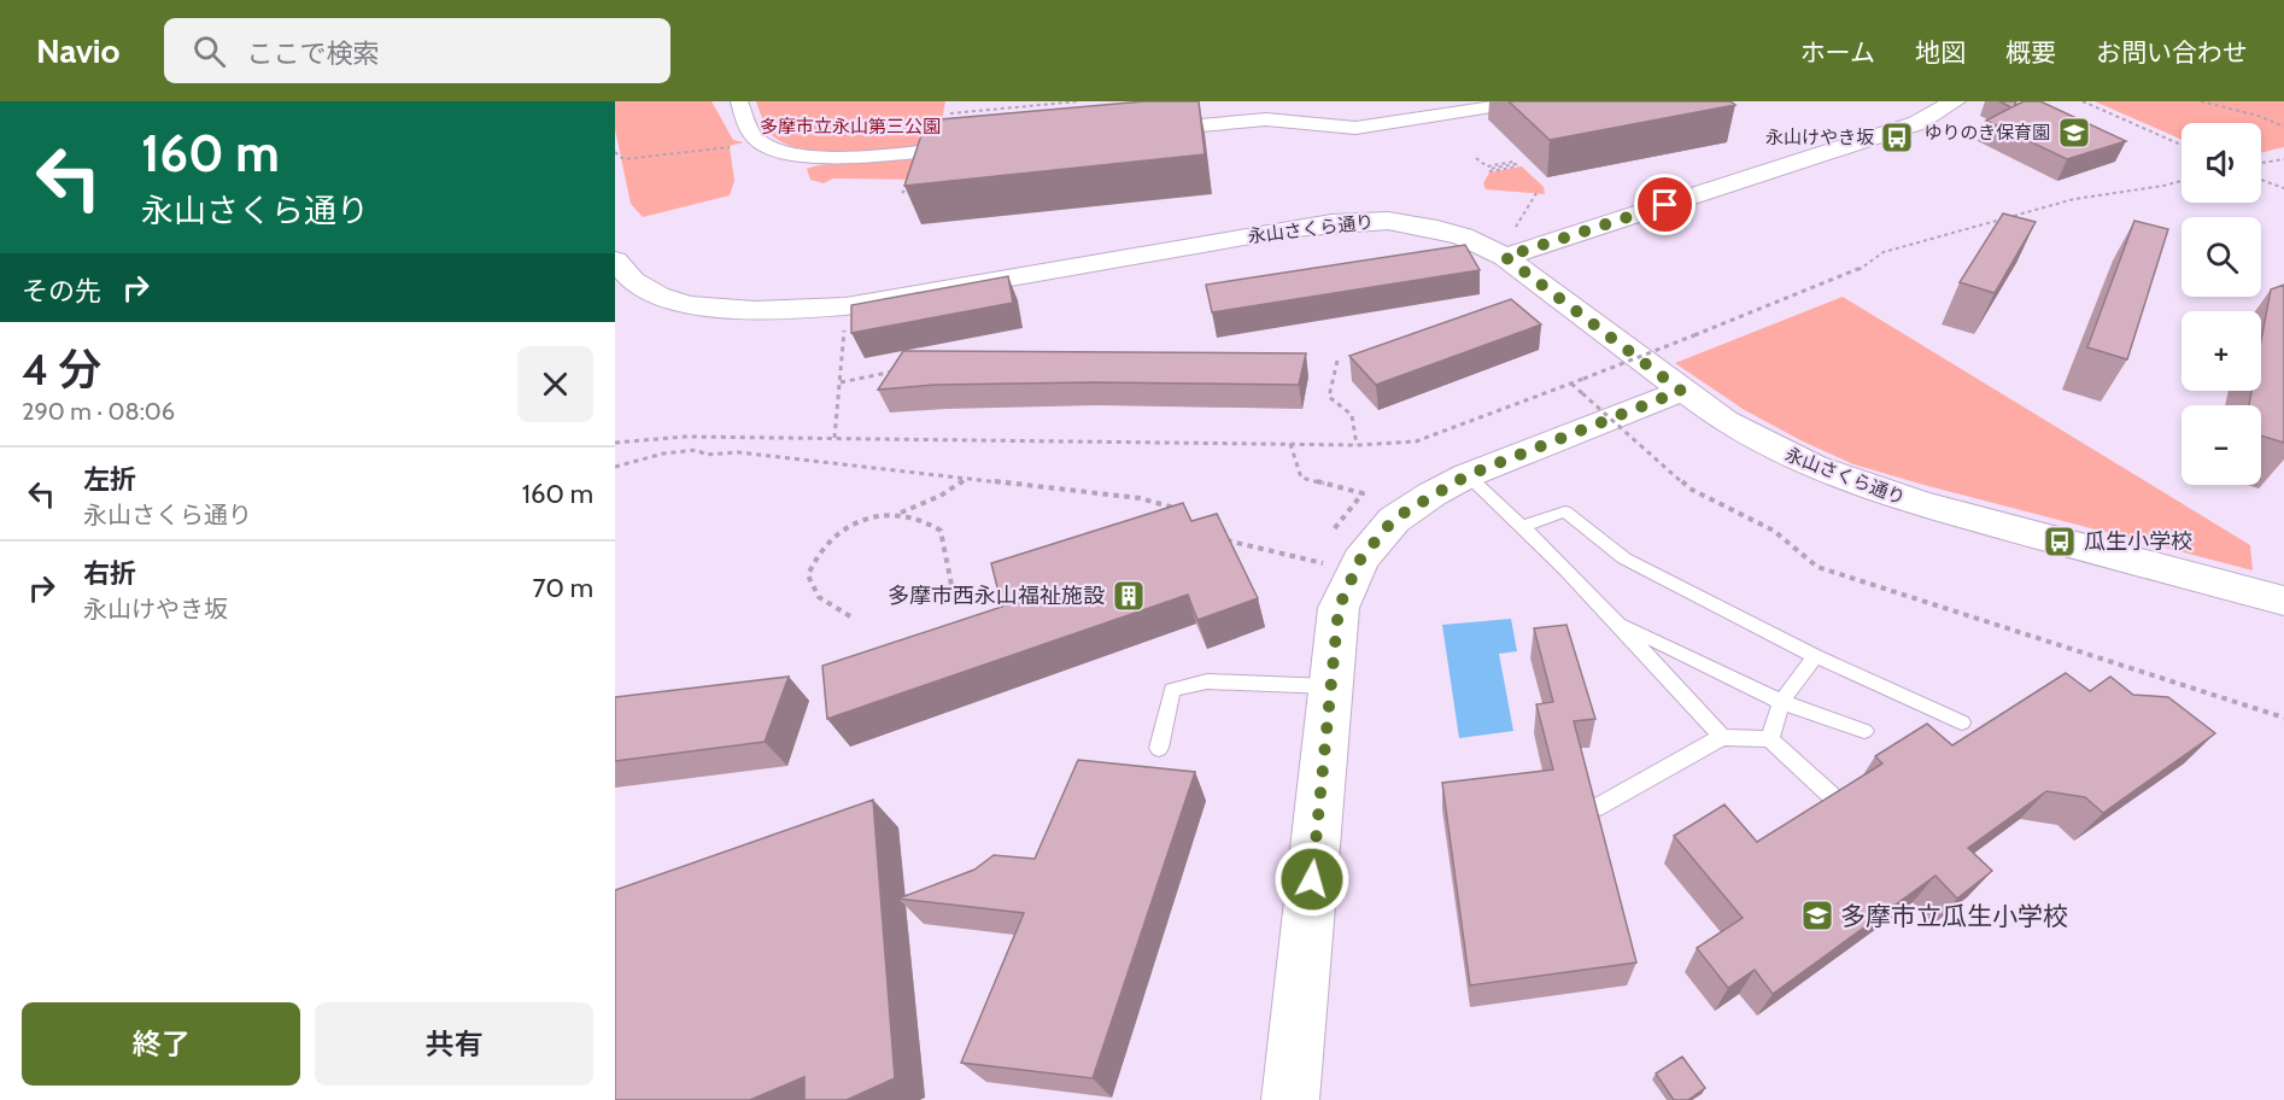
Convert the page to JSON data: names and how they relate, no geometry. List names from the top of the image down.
{
  "streets": {
    "street": ["永山さくら通り"]
  },
  "parks": ["多摩市立永山第三公園"],
  "places": {
    "school or university": ["ゆりのき保育園", "多摩市立瓜生小学校"],
    "bus stop": ["永山けやき坂", "瓜生小学校"],
    "building": ["多摩市西永山福祉施設"]
  },
  "page": {
    "header": "Navio",
    "search": "ここで検索",
    "nav": [
      "ホーム",
      "地図",
      "概要",
      "お問い合わせ"
    ],
    "turn": ["160 m", "永山さくら通り"],
    "map_buttons": ["+", "−"],
    "then": "その先",
    "heading": ["4 分", "290 m · 08:06"],
    "list": [
      {
        "name": "左折",
        "note": "永山さくら通り",
        "value": "160 m"
      },
      {
        "name": "右折",
        "note": "永山けやき坂",
        "value": "70 m"
      }
    ],
    "buttons": ["終了", "共有"]
  }
}
